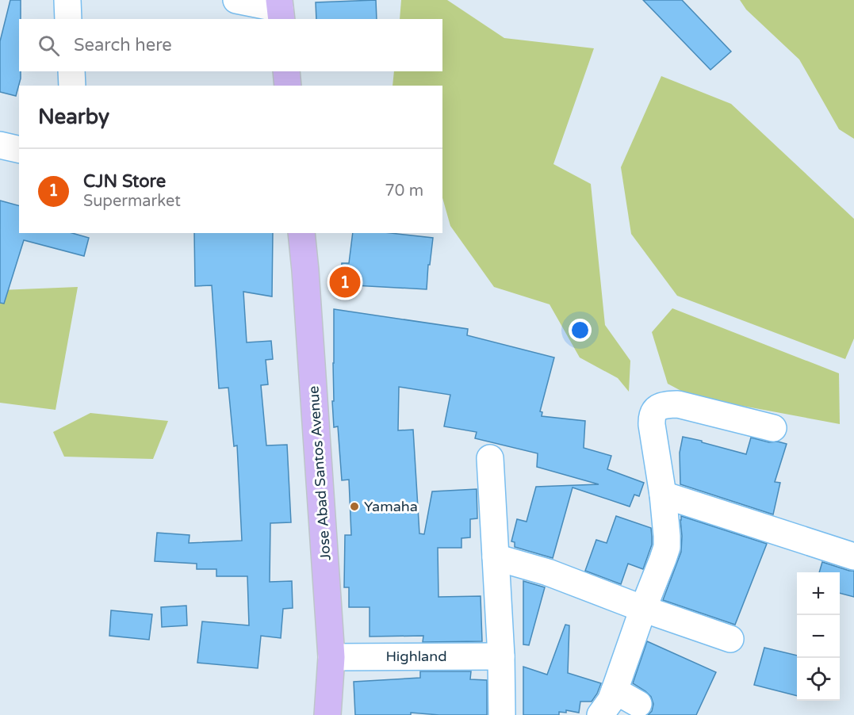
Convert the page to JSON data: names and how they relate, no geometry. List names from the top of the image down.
{
  "streets": {
    "main road": ["Jose Abad Santos Avenue"],
    "street": ["Highland"]
  },
  "crossings": [
    ["Jose Abad Santos Avenue", "Highland"]
  ],
  "places": ["Yamaha"],
  "page": {
    "search": "Search here",
    "heading": "Nearby",
    "list": [
      {
        "mark": "1",
        "name": "CJN Store",
        "note": "Supermarket",
        "value": "70 m"
      }
    ],
    "pins": "1",
    "map_buttons": ["+", "−"]
  }
}
